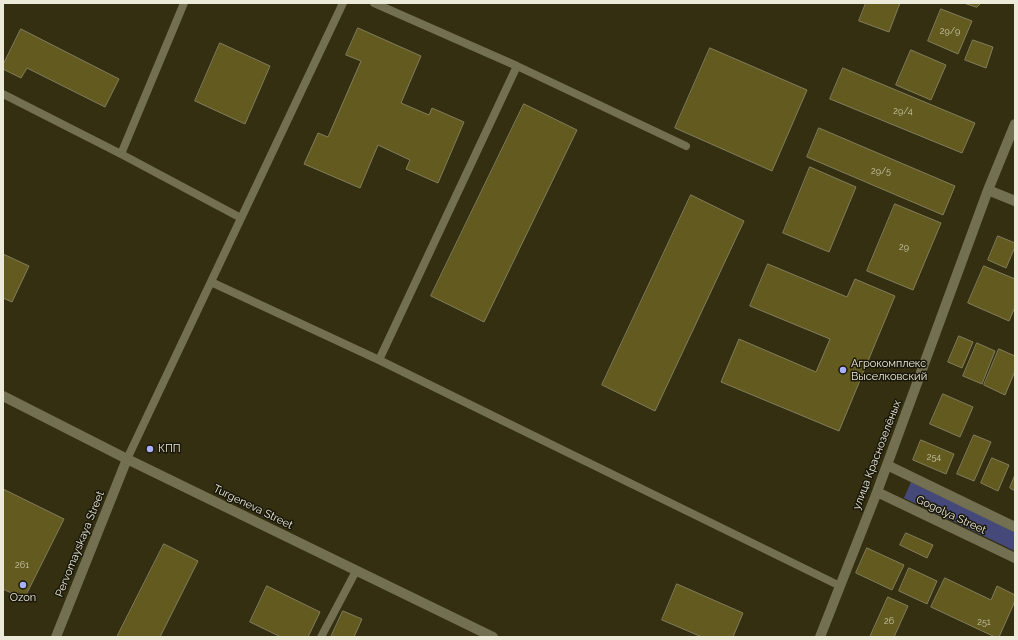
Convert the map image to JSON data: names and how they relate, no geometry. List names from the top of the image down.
{
  "streets": {
    "street": [
      "улица Краснозелёных",
      "Turgeneva Street",
      "Gogolya Street",
      "Pervomayskaya Street"
    ]
  },
  "crossings": [
    ["улица Краснозелёных", "Gogolya Street"],
    ["Turgeneva Street", "Pervomayskaya Street"]
  ],
  "places": ["Агрокомплекс Выселковский", "КПП", "Ozon"],
  "house_numbers": [
    "29/9",
    "29/4",
    "29/5",
    "29",
    "254",
    "261",
    "26",
    "251"
  ]
}
